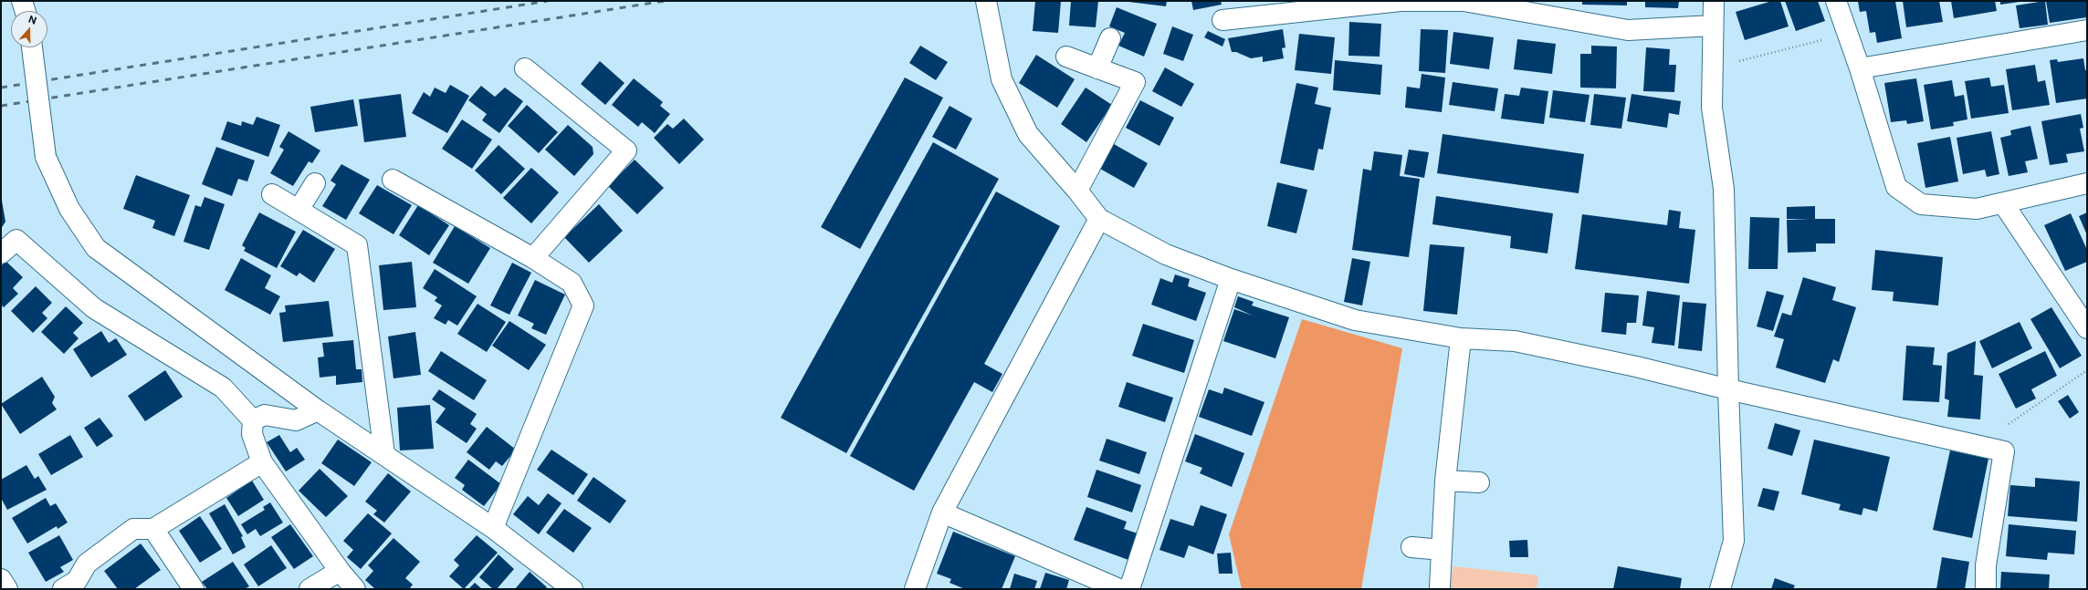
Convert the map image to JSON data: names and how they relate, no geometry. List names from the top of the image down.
{
  "north": "top"
}
